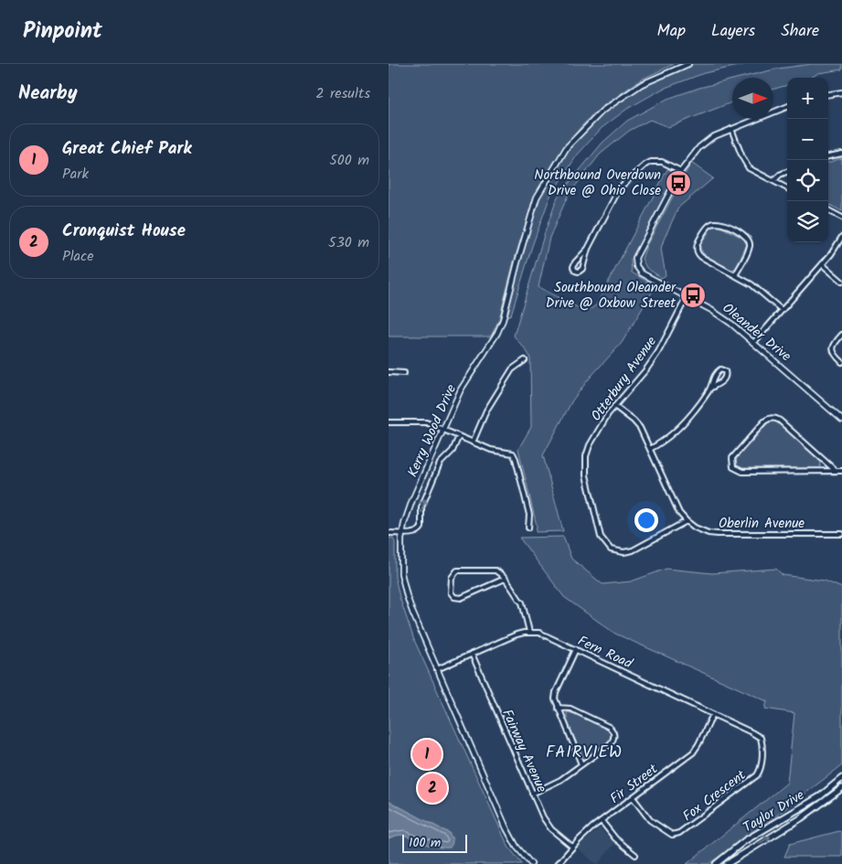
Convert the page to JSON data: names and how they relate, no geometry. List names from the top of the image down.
{
  "streets": {
    "main road": ["Taylor Drive"],
    "street": [
      "Oleander Drive",
      "Otterbury Avenue",
      "Kerry Wood Drive",
      "Oberlin Avenue",
      "Fern Road",
      "Fairway Avenue",
      "Fir Street",
      "Fox Crescent"
    ]
  },
  "crossings": [
    ["Oleander Drive", "Otterbury Avenue"],
    ["Otterbury Avenue", "Oberlin Avenue"],
    ["Fern Road", "Fir Street"],
    ["Fern Road", "Fox Crescent"],
    ["Fairway Avenue", "Fir Street"],
    ["Fir Street", "Fox Crescent"]
  ],
  "districts": ["FAIRVIEW"],
  "places": {
    "bus stop": ["Northbound Overdown Drive @ Ohio Close", "Southbound Oleander Drive @ Oxbow Street"]
  },
  "scale_bar": "100 m",
  "north": "right",
  "page": {
    "header": "Pinpoint",
    "nav": ["Map", "Layers", "Share"],
    "heading": ["Nearby", "2 results"],
    "map_buttons": ["+", "−"],
    "list": [
      {
        "mark": "1",
        "name": "Great Chief Park",
        "note": "Park",
        "value": "500 m"
      },
      {
        "mark": "2",
        "name": "Cronquist House",
        "note": "Place",
        "value": "530 m"
      }
    ],
    "pins": ["1", "2"],
    "scale": "100 m"
  }
}
